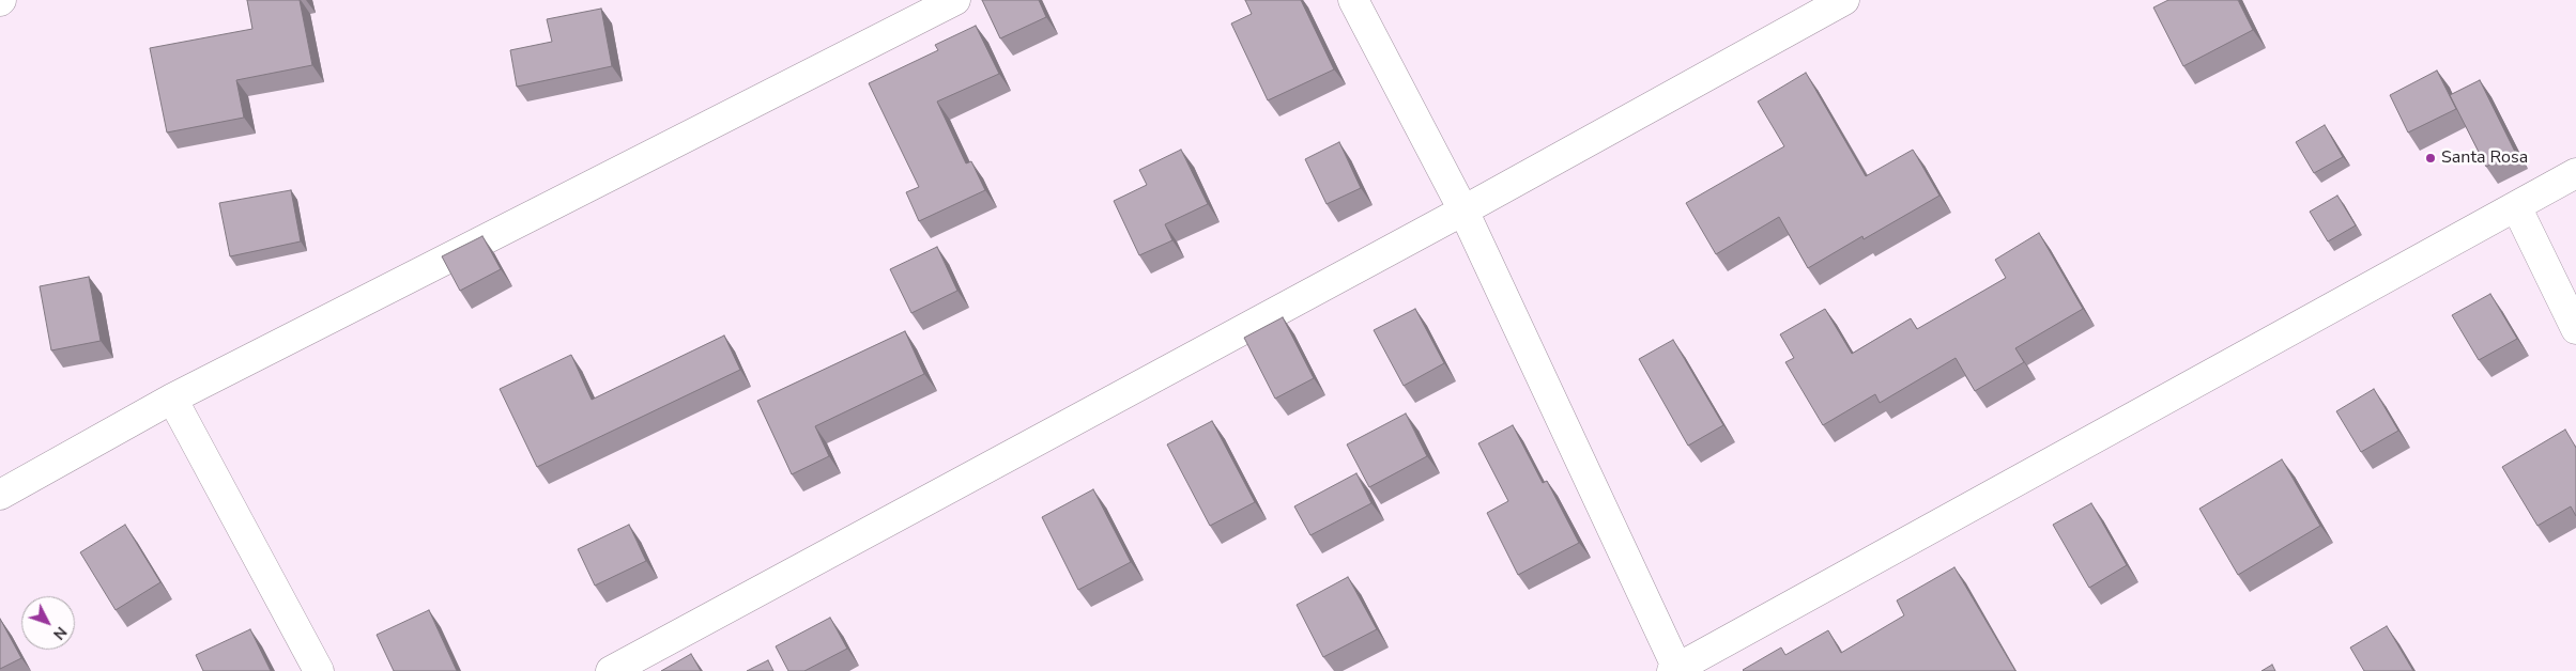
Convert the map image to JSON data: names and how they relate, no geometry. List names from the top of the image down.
{
  "places": ["Santa Rosa"],
  "north": "bottom right"
}
